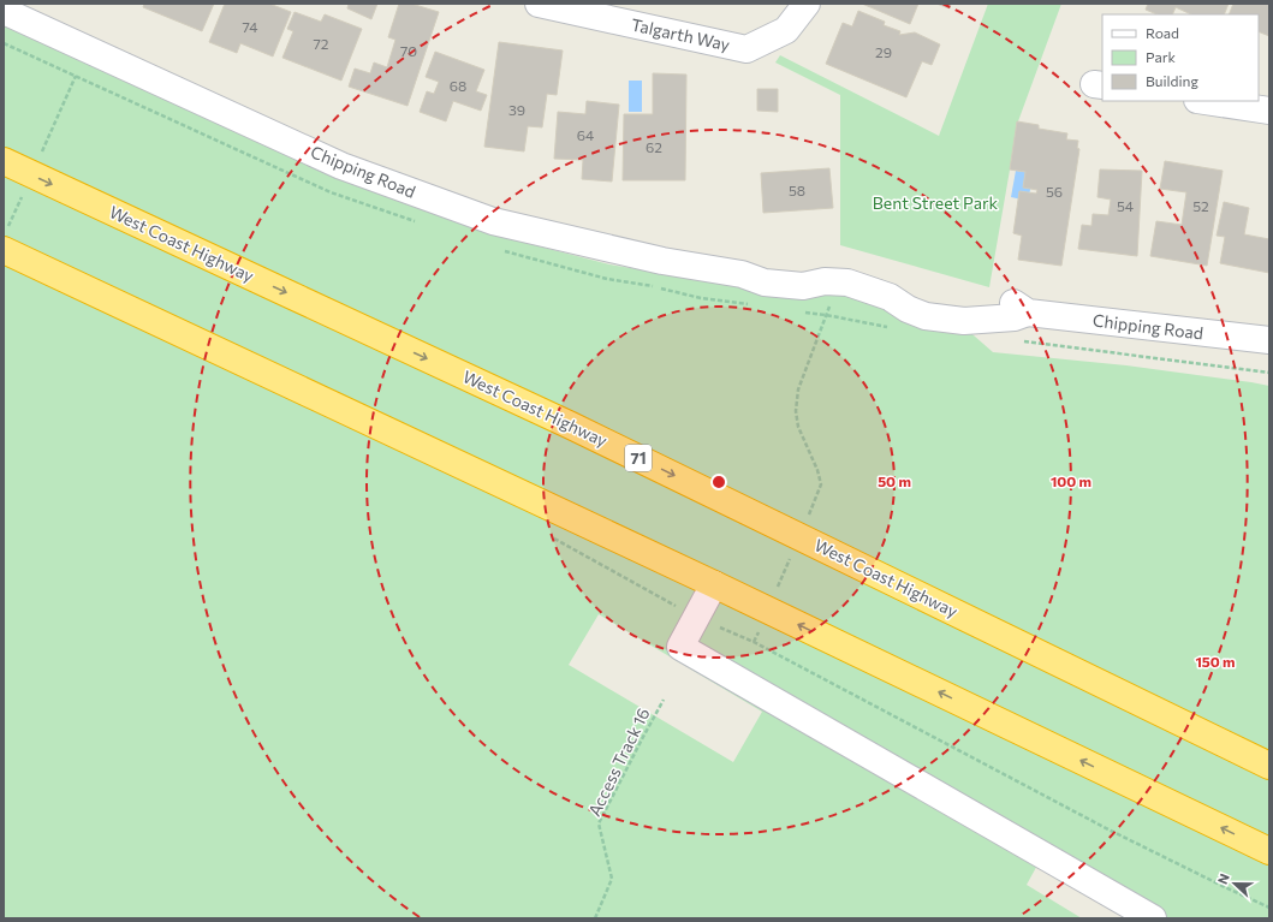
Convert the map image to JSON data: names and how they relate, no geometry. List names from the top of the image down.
{
  "streets": {
    "highway": ["West Coast Highway", "71"],
    "street": ["Talgarth Way", "Chipping Road"],
    "path": ["Access Track 16"]
  },
  "parks": ["Bent Street Park"],
  "house_numbers": [
    "74",
    "72",
    "70",
    "29",
    "68",
    "39",
    "64",
    "62",
    "58",
    "56",
    "54",
    "52"
  ],
  "legend": ["Road", "Park", "Building"],
  "north": "left",
  "rings": ["50 m", "100 m", "150 m"]
}
